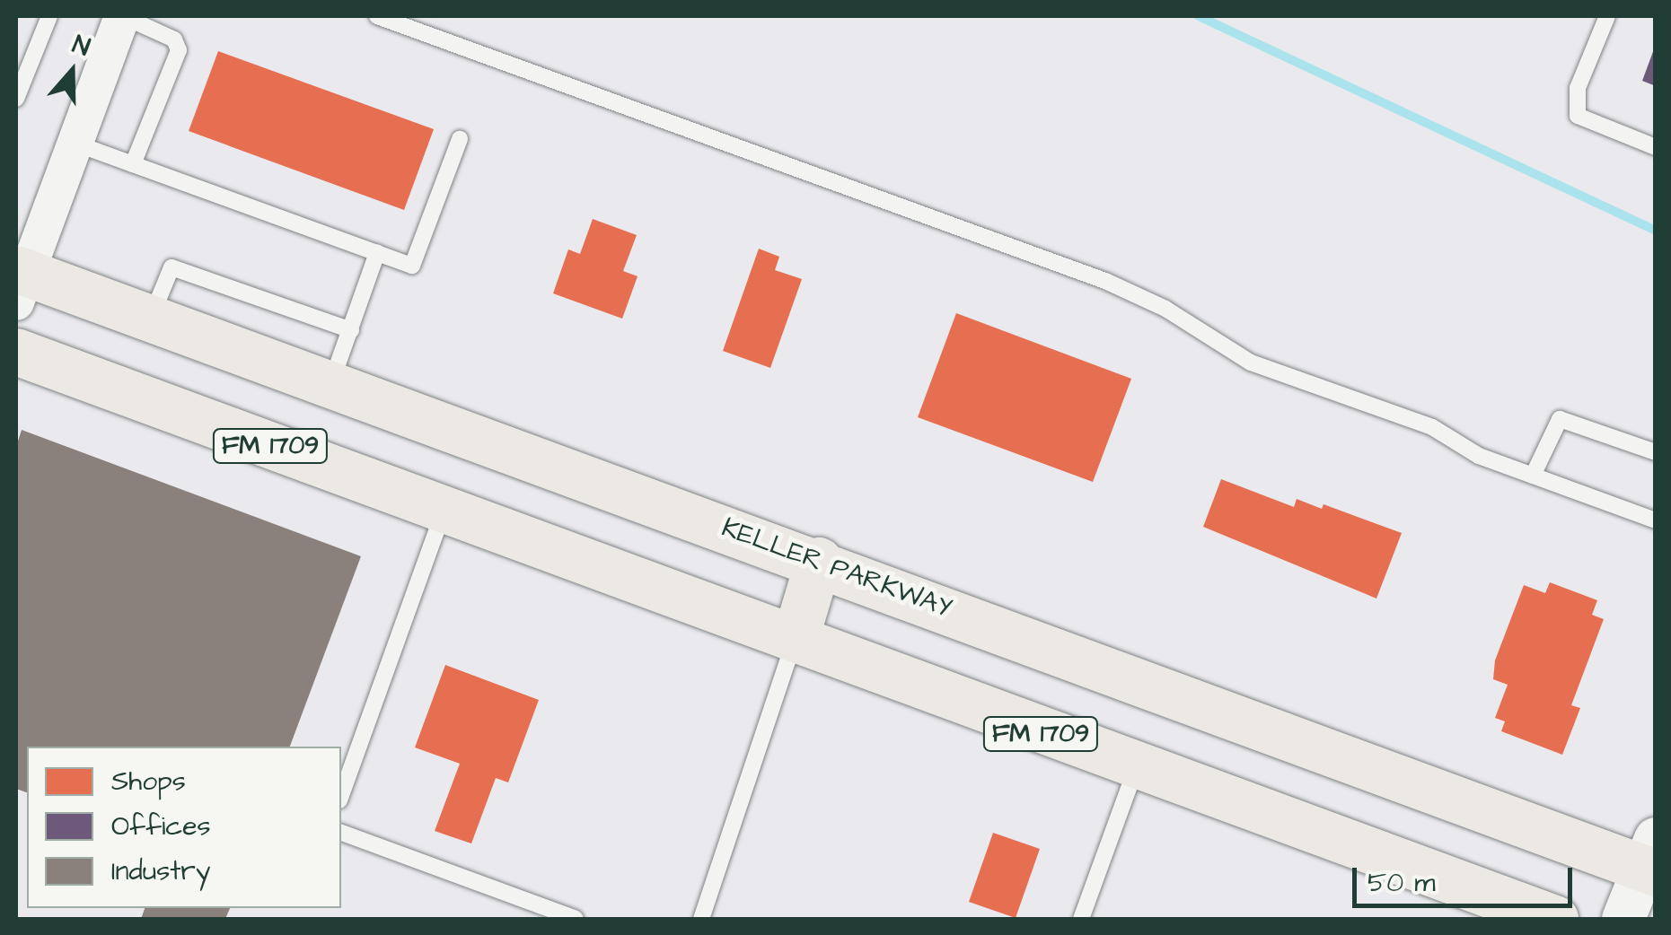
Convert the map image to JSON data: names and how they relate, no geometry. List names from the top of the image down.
{
  "streets": {
    "main road": ["FM 1709", "KELLER PARKWAY"]
  },
  "legend": ["Shops", "Offices", "Industry"],
  "scale_bar": "50 m",
  "north": "top"
}
